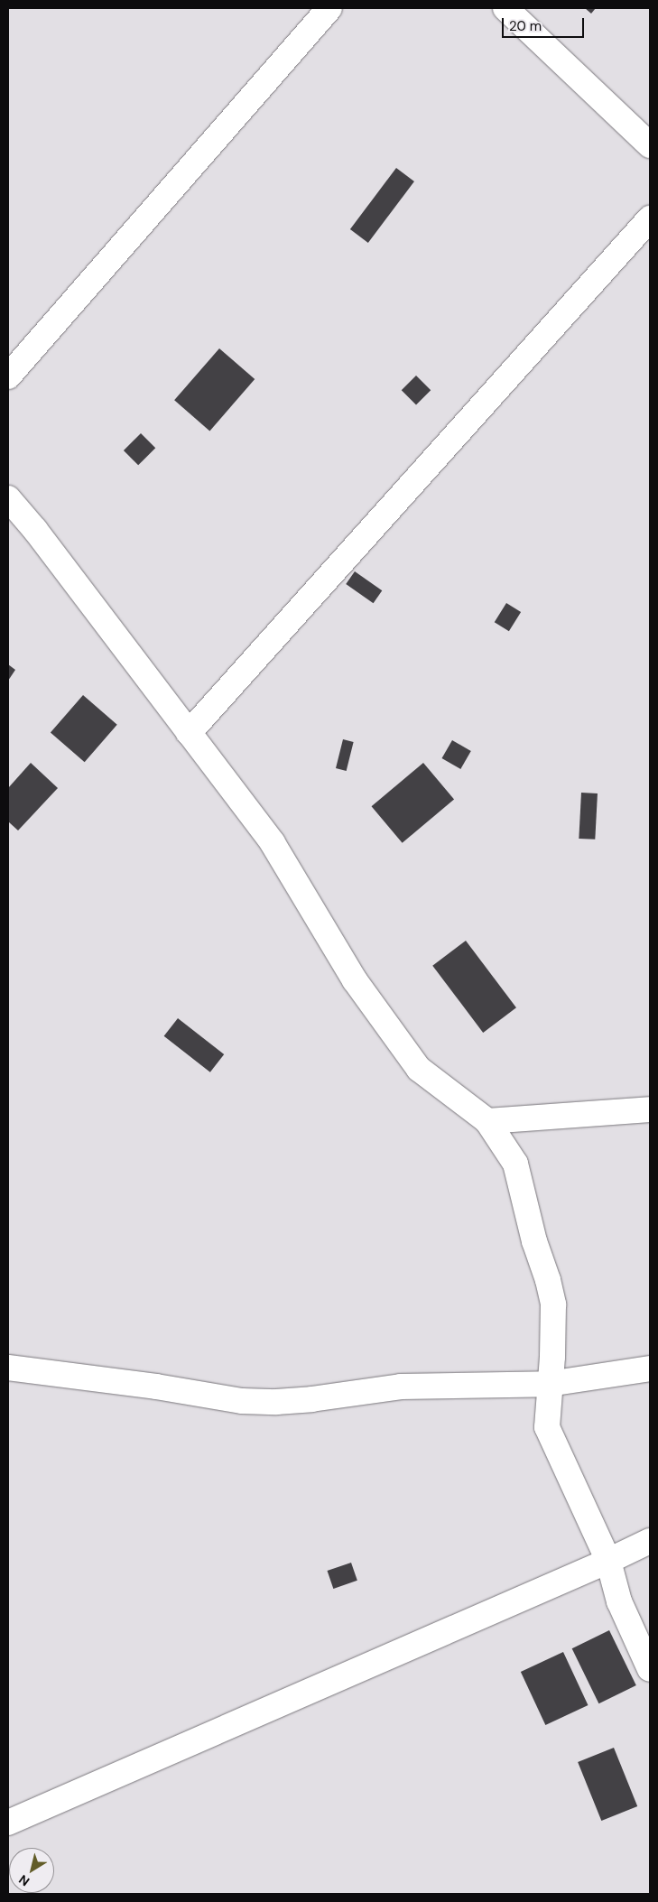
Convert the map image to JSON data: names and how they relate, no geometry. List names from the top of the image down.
{
  "scale_bar": "20 m",
  "north": "bottom left"
}
